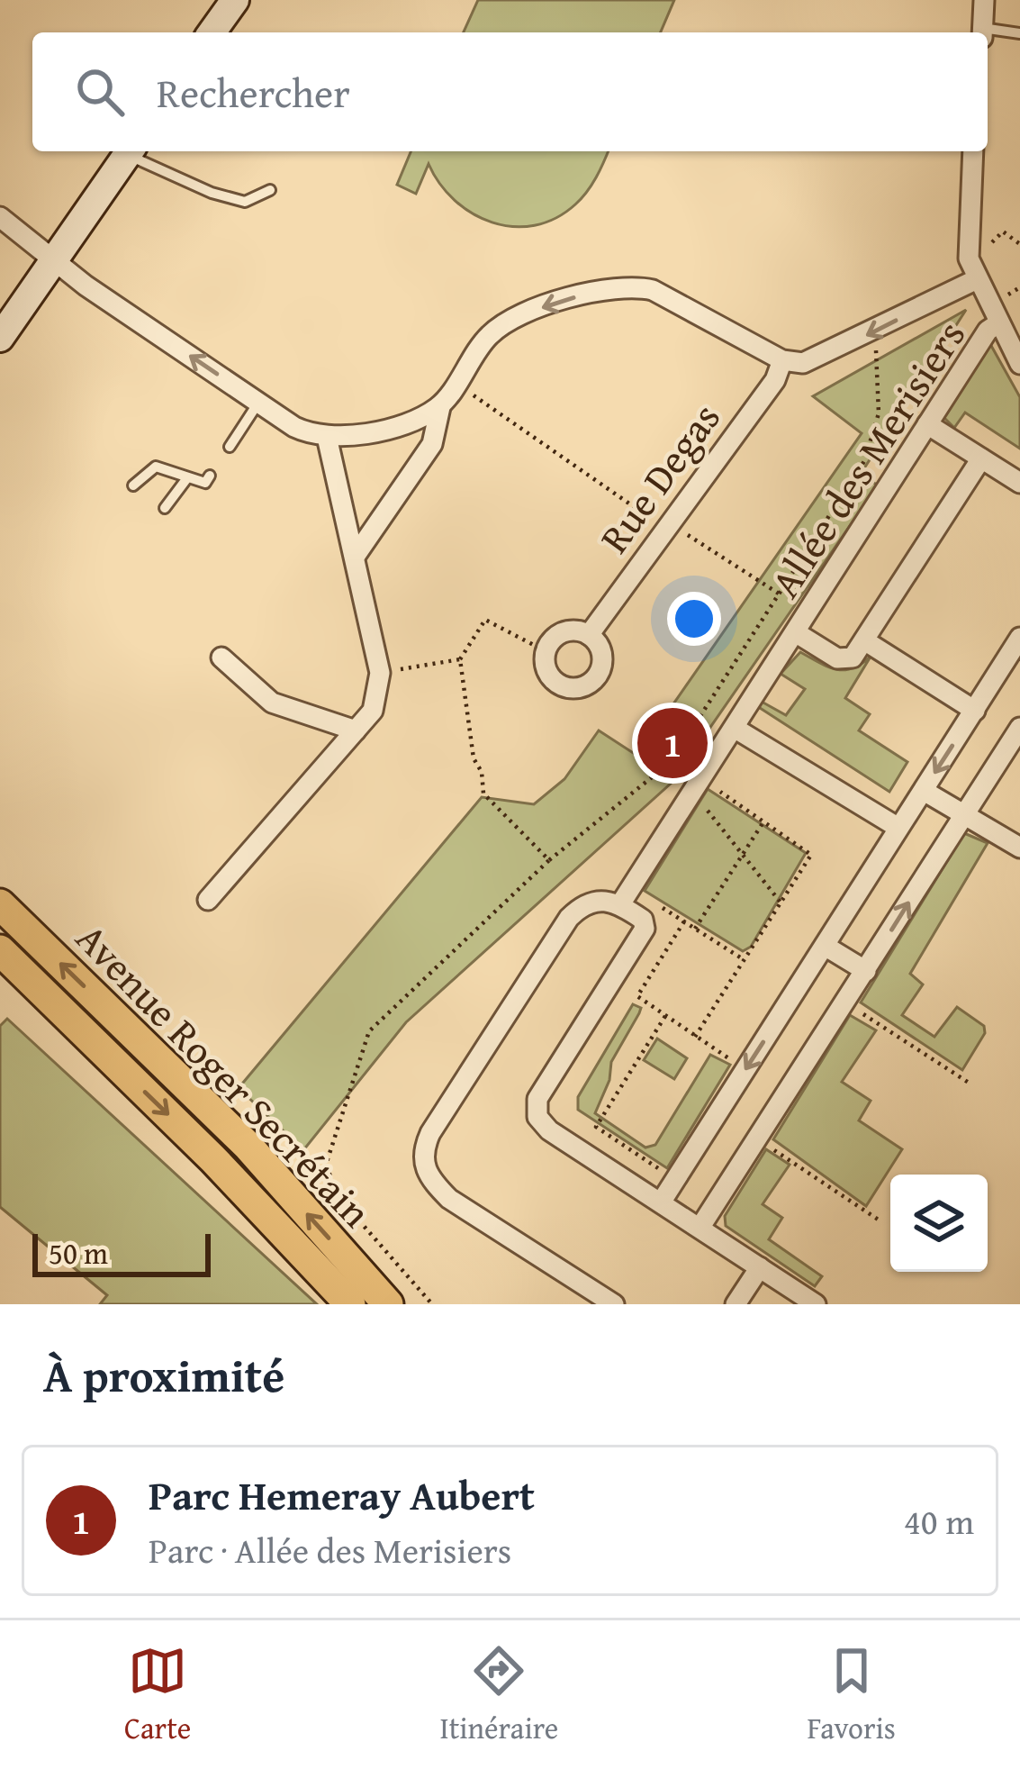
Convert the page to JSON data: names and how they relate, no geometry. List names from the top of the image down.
{
  "streets": {
    "main road": ["Avenue Roger Secrétain"],
    "street": ["Allée des Merisiers", "Rue Degas"]
  },
  "scale_bar": "50 m",
  "page": {
    "search": "Rechercher",
    "pins": "1",
    "scale": "50 m",
    "heading": "À proximité",
    "list": [
      {
        "mark": "1",
        "name": "Parc Hemeray Aubert",
        "note": "Parc · Allée des Merisiers",
        "value": "40 m"
      }
    ],
    "nav": ["Carte", "Itinéraire", "Favoris"]
  }
}
